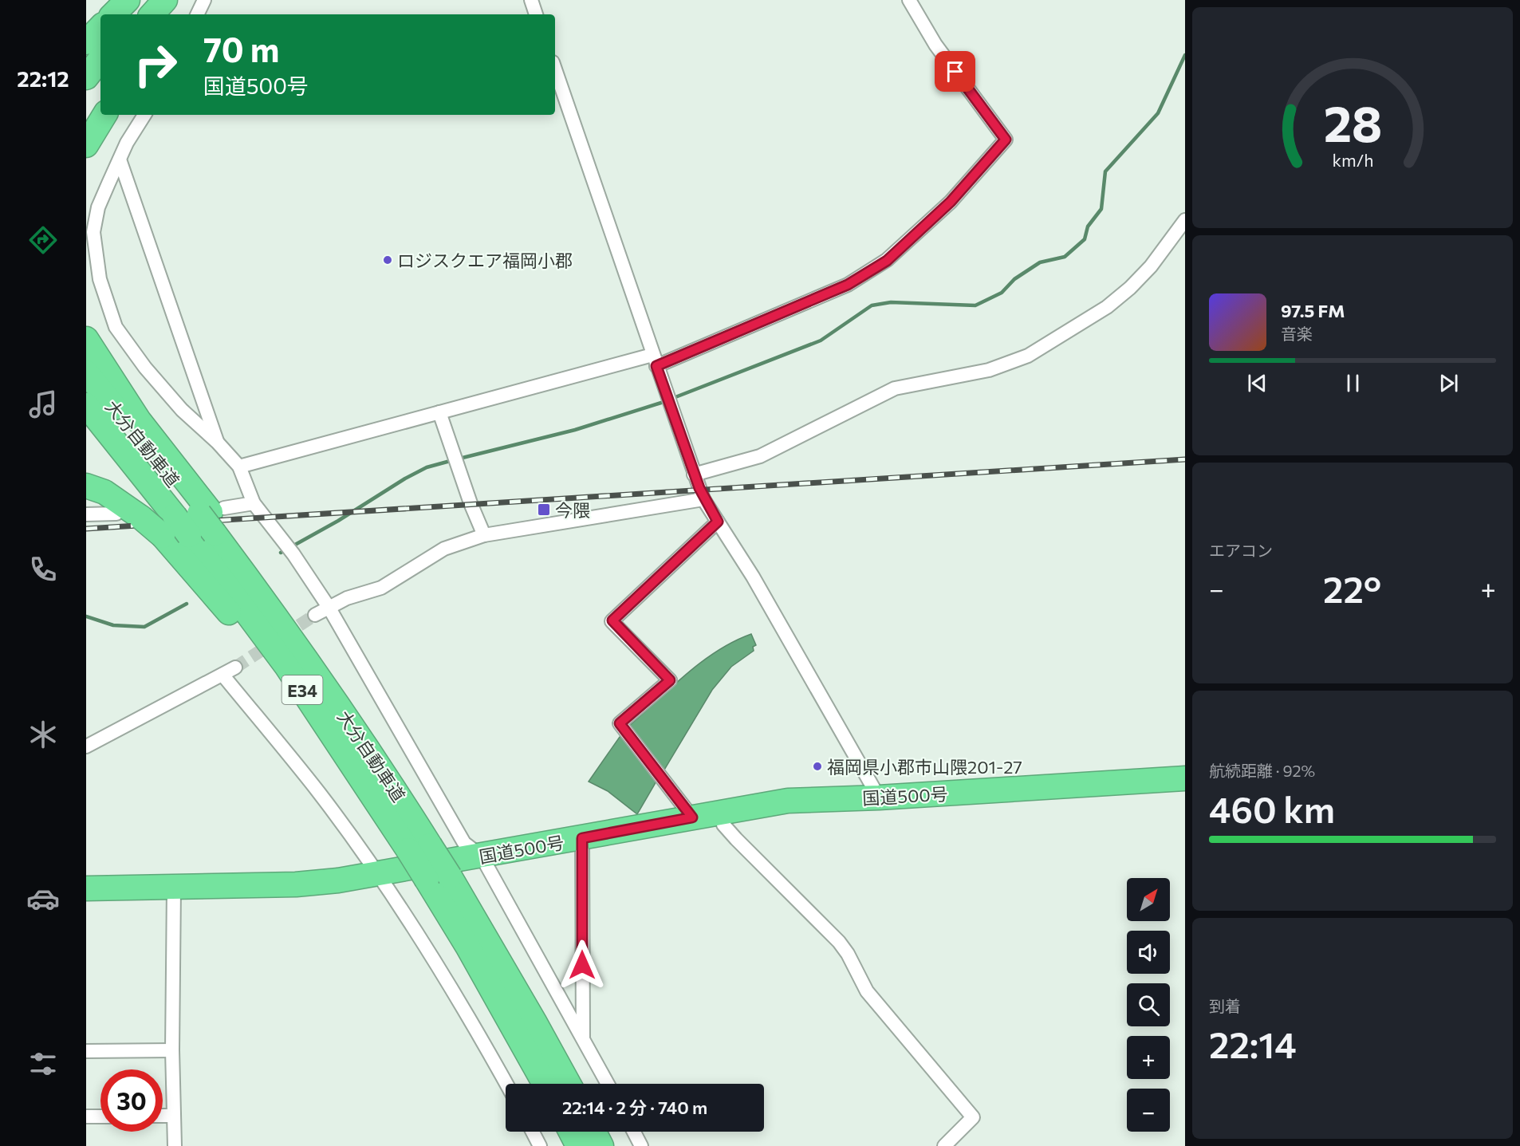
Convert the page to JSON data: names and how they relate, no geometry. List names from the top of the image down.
{
  "streets": {
    "highway": ["大分自動車道", "E34", "国道500号"]
  },
  "places": {
    "other": ["ロジスクエア福岡小郡", "福岡県小郡市山隈201-27"],
    "transit": ["今隈"]
  },
  "north": "top right",
  "page": {
    "tabs": "22:12",
    "turn": ["70 m", "国道500号"],
    "song": ["97.5 FM", "音楽"],
    "tile": [
      "エアコン",
      ["航続距離 · 92%", "460 km"],
      ["到着", "22:14"]
    ],
    "heat": ["−", "22°", "+"],
    "map_buttons": ["+", "−"],
    "limit": "30",
    "trip": "22:14 · 2 分 · 740 m",
    "gauge": ["28", "km/h"]
  }
}
